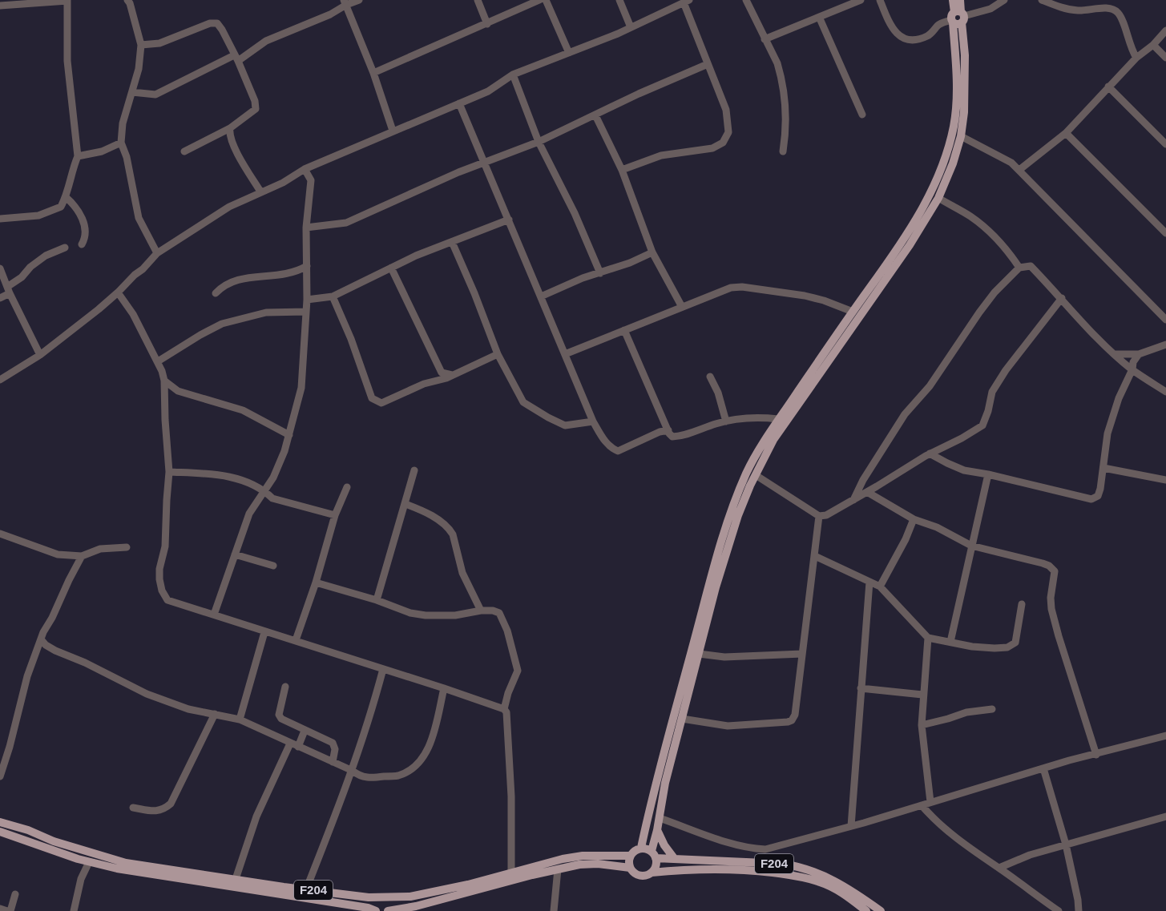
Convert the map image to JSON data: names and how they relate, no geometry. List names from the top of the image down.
{
  "streets": {
    "main road": ["F204"]
  }
}
